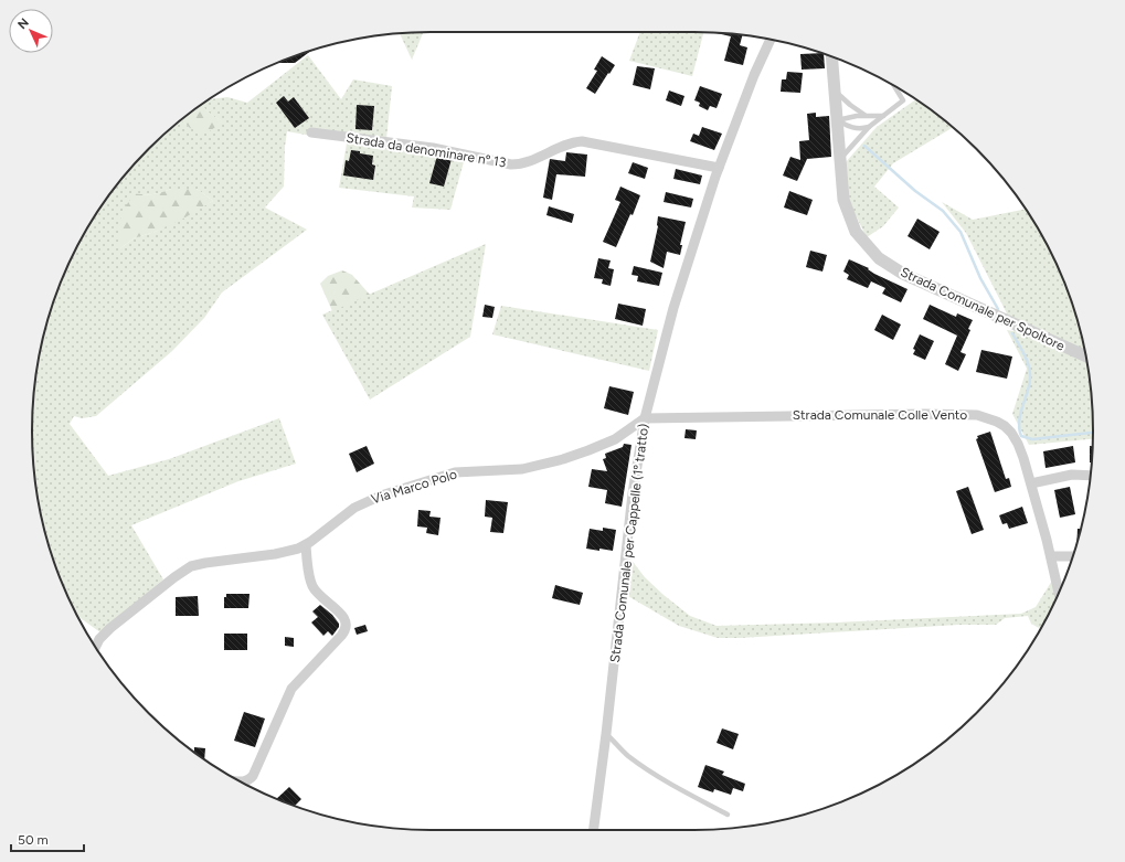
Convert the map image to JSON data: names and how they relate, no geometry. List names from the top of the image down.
{
  "streets": {
    "street": [
      "Strada da denominare nº 13",
      "Strada Comunale per Spoltore",
      "Strada Comunale Colle Vento",
      "Via Marco Polo",
      "Strada Comunale per Cappelle (1º tratto)"
    ]
  },
  "crossings": [
    ["Strada da denominare nº 13", "Strada Comunale per Cappelle (1º tratto)"],
    ["Strada Comunale Colle Vento", "Via Marco Polo"],
    ["Strada Comunale Colle Vento", "Strada Comunale per Cappelle (1º tratto)"],
    ["Via Marco Polo", "Strada Comunale per Cappelle (1º tratto)"]
  ],
  "scale_bar": "50 m",
  "north": "top left"
}
